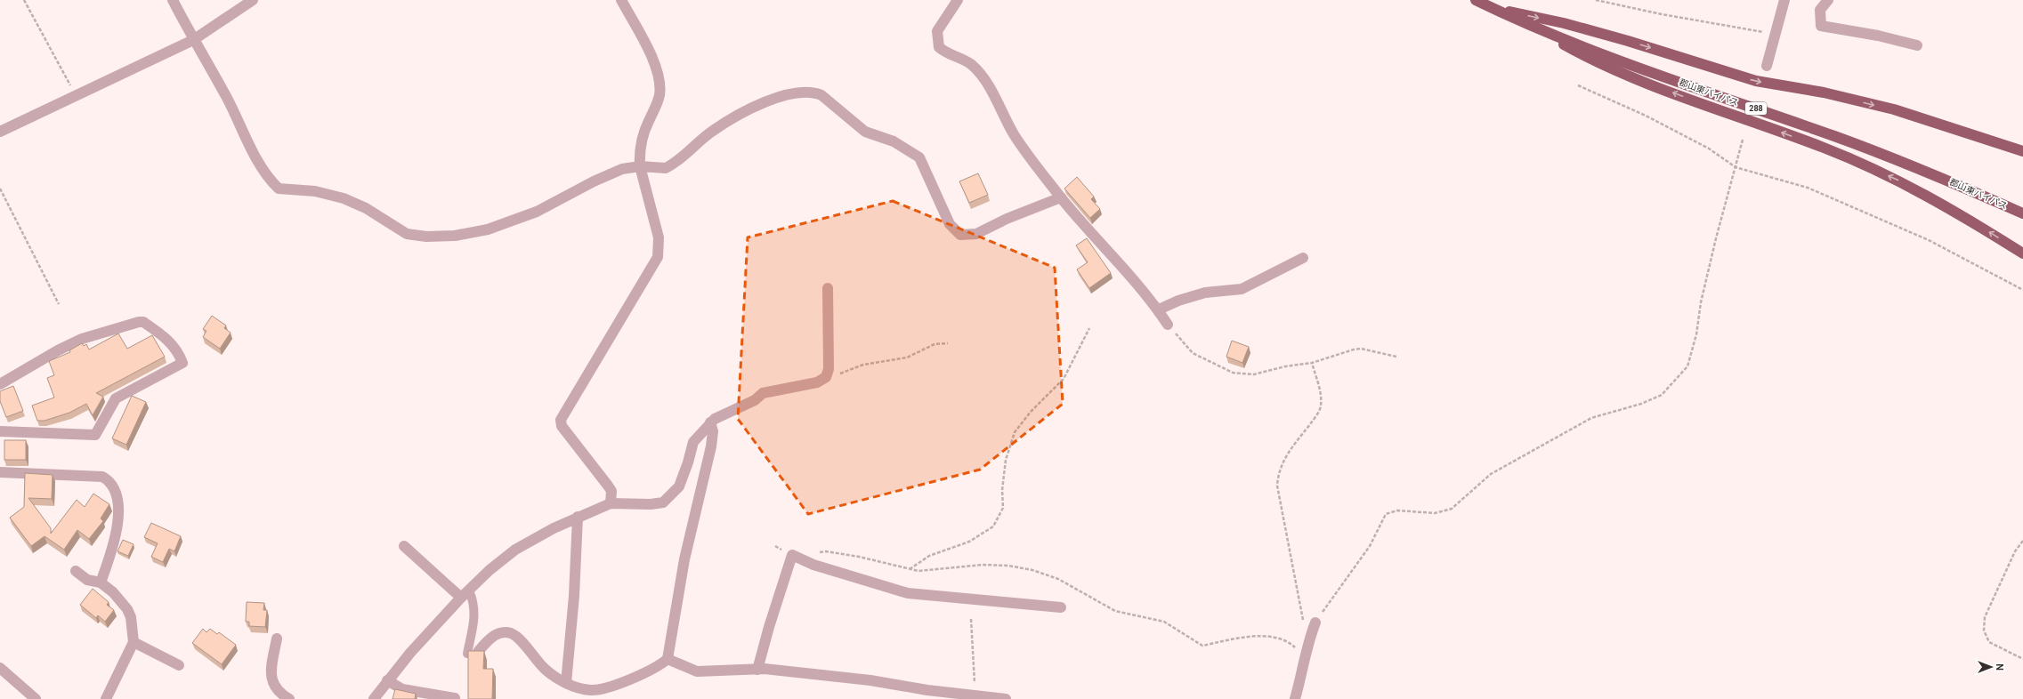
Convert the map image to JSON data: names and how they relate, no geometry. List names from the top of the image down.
{
  "streets": {
    "highway": ["郡山東バイパス", "288"]
  },
  "north": "right"
}
